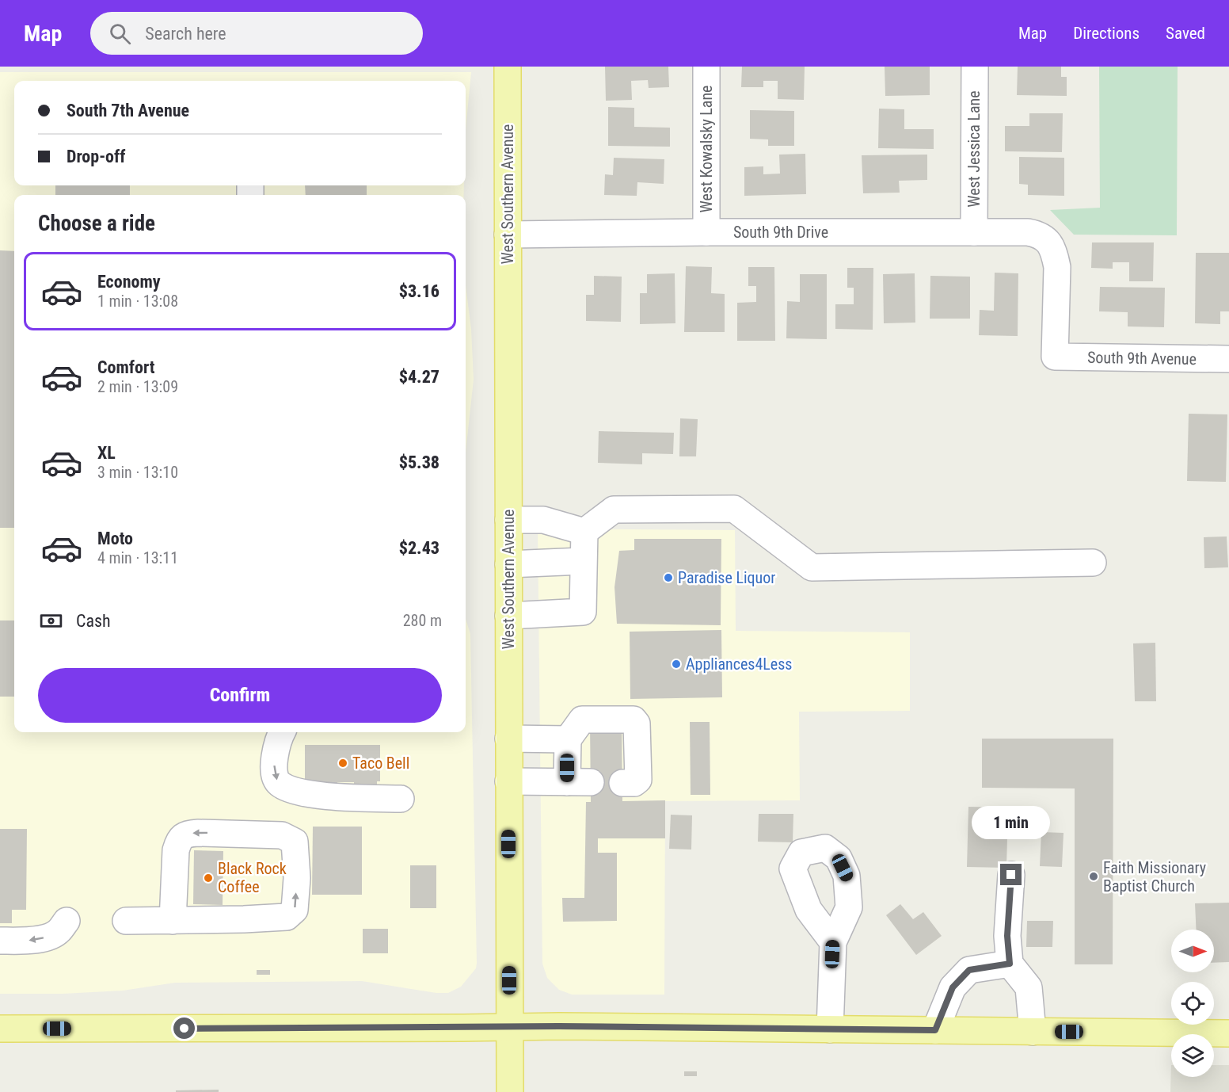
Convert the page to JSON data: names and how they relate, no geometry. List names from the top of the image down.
{
  "streets": {
    "main road": ["West Southern Avenue"],
    "street": [
      "West Kowalsky Lane",
      "West Jessica Lane",
      "South 9th Drive",
      "South 9th Avenue"
    ]
  },
  "crossings": [
    ["West Kowalsky Lane", "South 9th Drive"],
    ["West Jessica Lane", "South 9th Drive"],
    ["West Southern Avenue", "South 9th Drive"],
    ["South 9th Drive", "South 9th Avenue"]
  ],
  "places": [
    "Paradise Liquor",
    "Appliances4Less",
    "Taco Bell",
    "Faith Missionary Baptist Church",
    "Black Rock Coffee"
  ],
  "north": "right",
  "page": {
    "header": "Map",
    "search": "Search here",
    "nav": ["Map", "Directions", "Saved"],
    "banner": ["South 7th Avenue", "Drop-off"],
    "heading": "Choose a ride",
    "list": [
      {
        "name": "Economy",
        "note": "1 min · 13:08",
        "value": "$3.16"
      },
      {
        "name": "Comfort",
        "note": "2 min · 13:09",
        "value": "$4.27"
      },
      {
        "name": "XL",
        "note": "3 min · 13:10",
        "value": "$5.38"
      },
      {
        "name": "Moto",
        "note": "4 min · 13:11",
        "value": "$2.43"
      }
    ],
    "pay": ["Cash", "280 m"],
    "buttons": "Confirm",
    "bubble": "1 min"
  }
}
